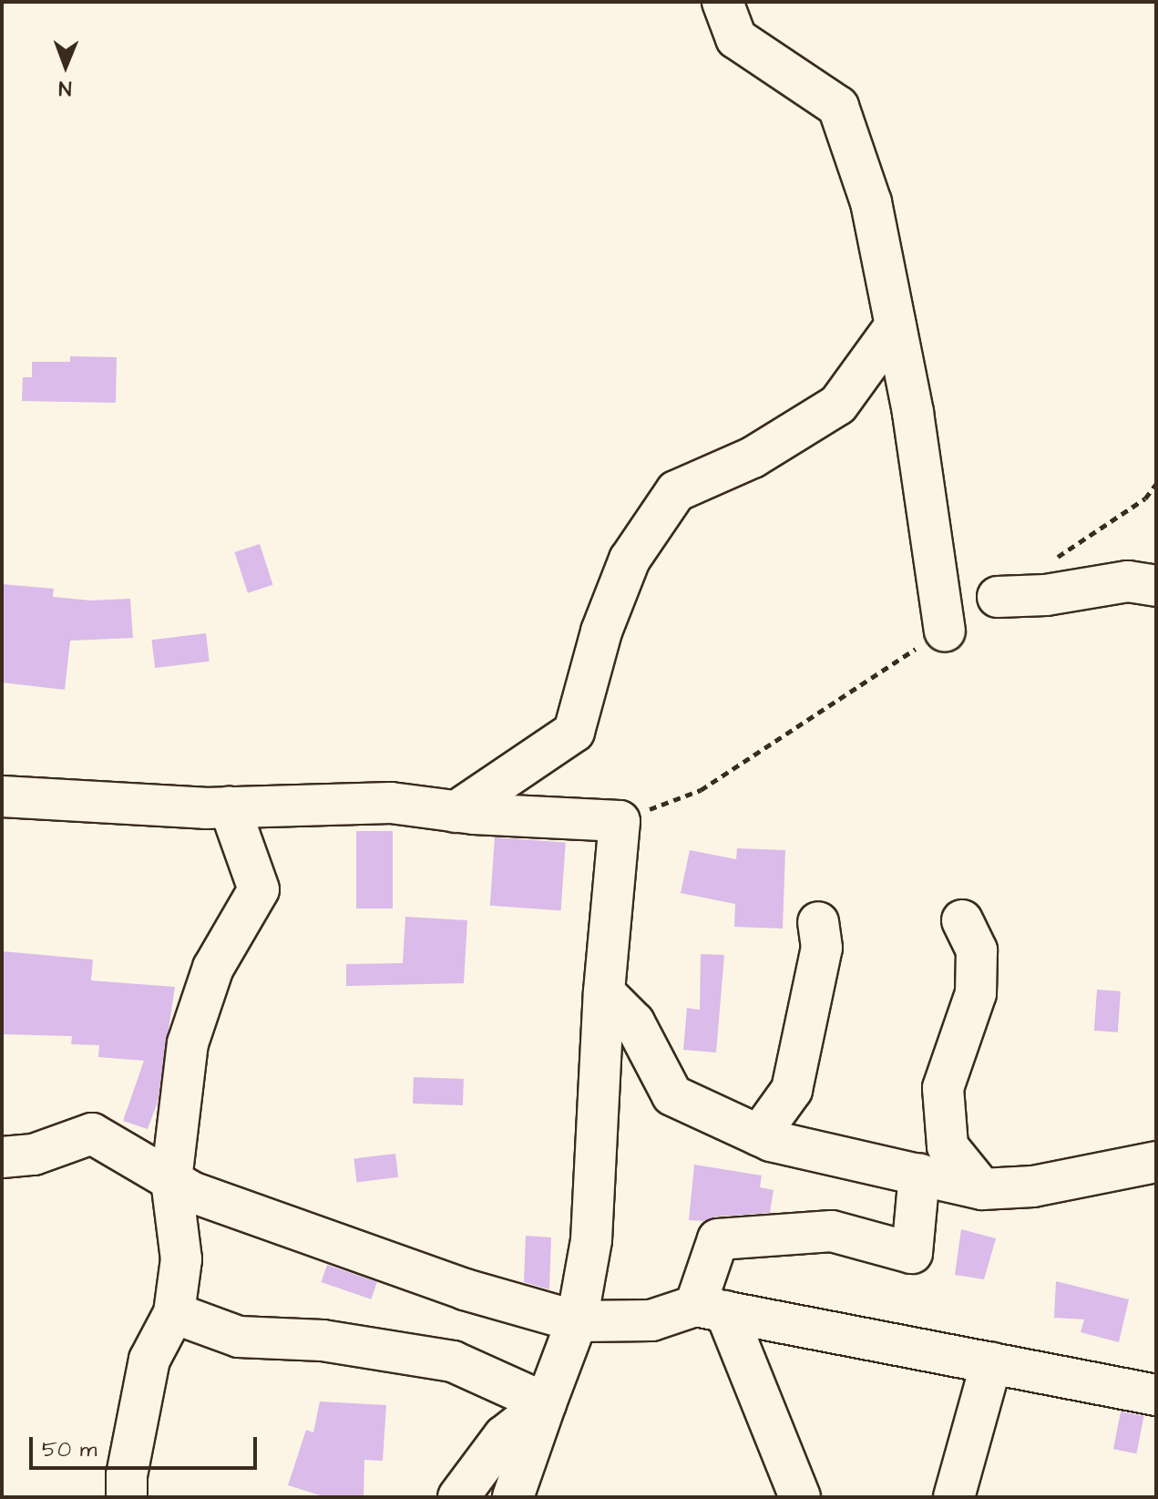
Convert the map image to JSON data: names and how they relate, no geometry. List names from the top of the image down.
{
  "scale_bar": "50 m",
  "north": "bottom"
}
